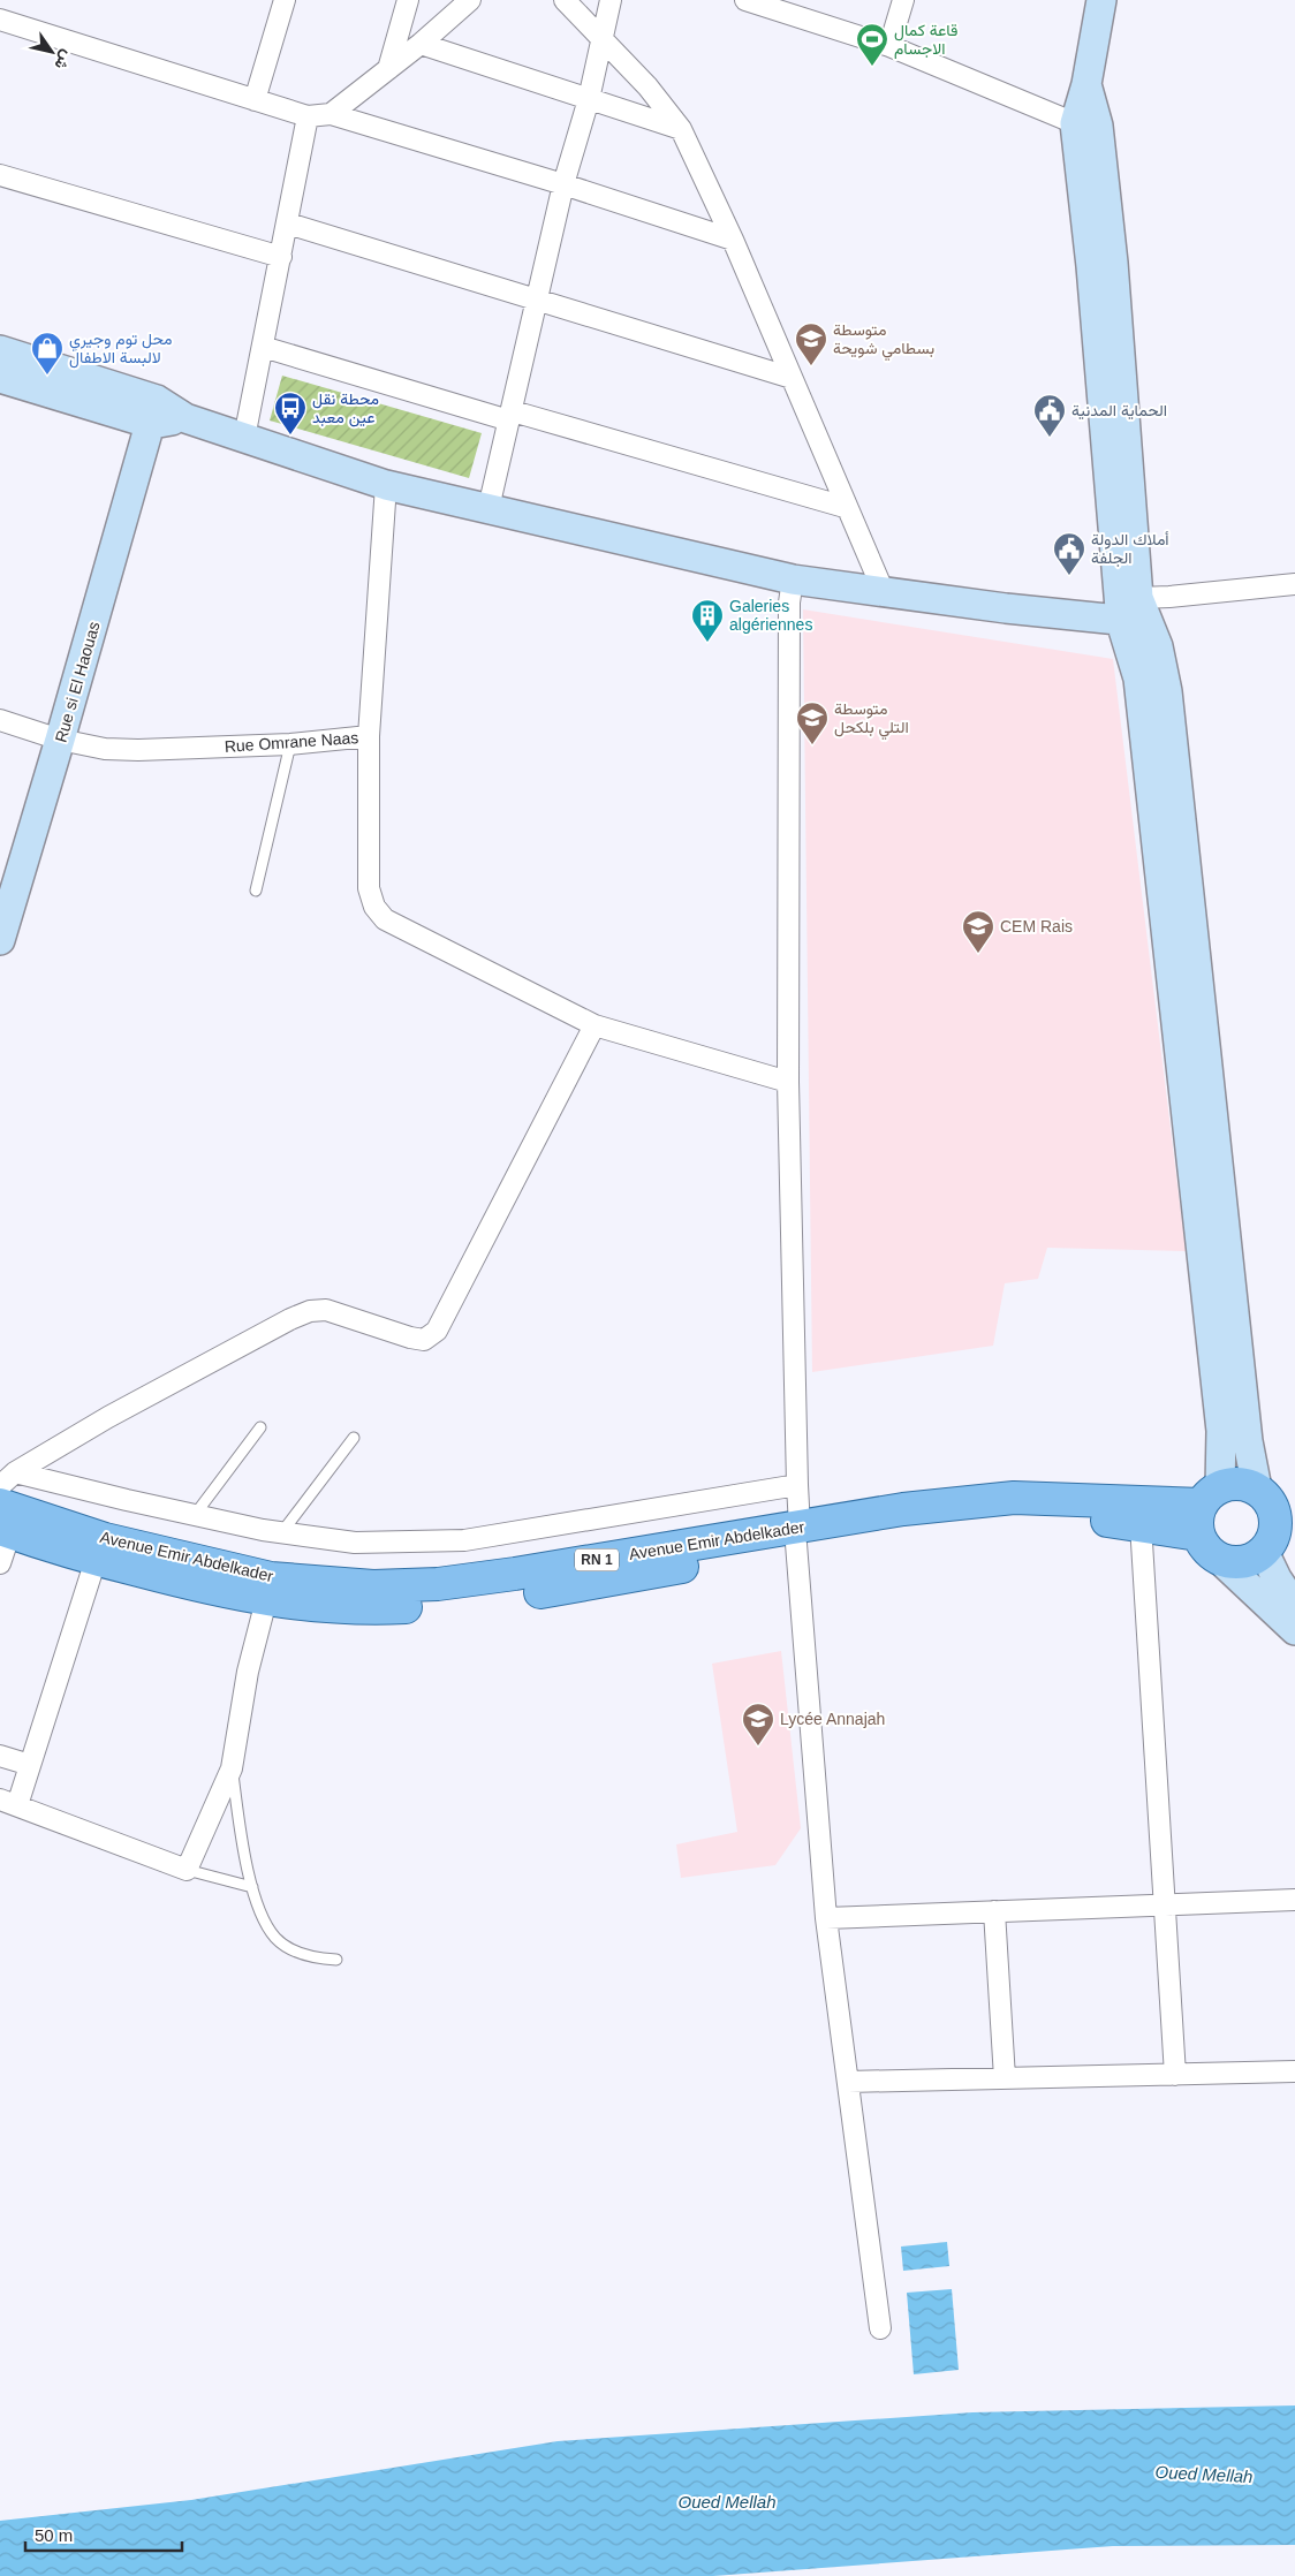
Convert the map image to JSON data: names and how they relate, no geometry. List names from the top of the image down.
{
  "streets": {
    "main road": ["Rue si El Haouas", "Avenue Emir Abdelkader", "RN 1"],
    "street": ["Rue Omrane Naas"]
  },
  "crossings": [
    ["Rue si El Haouas", "Rue Omrane Naas"]
  ],
  "water": ["Oued Mellah"],
  "places": {
    "sports": ["قاعة كمال الاجسام"],
    "school or university": [
      "متوسطة بسطامي شويحة",
      "متوسطة التلي بلكحل",
      "CEM Rais",
      "Lycée Annajah"
    ],
    "shop": ["محل توم وجيري لالبسة الاطفال"],
    "bus stop": ["محطة نقل عين معبد"],
    "public building": ["الحماية المدنية", "أملاك الدولة الجلفة"],
    "building": ["Galeries algériennes"]
  },
  "scale_bar": "50 m",
  "north": "bottom right"
}
